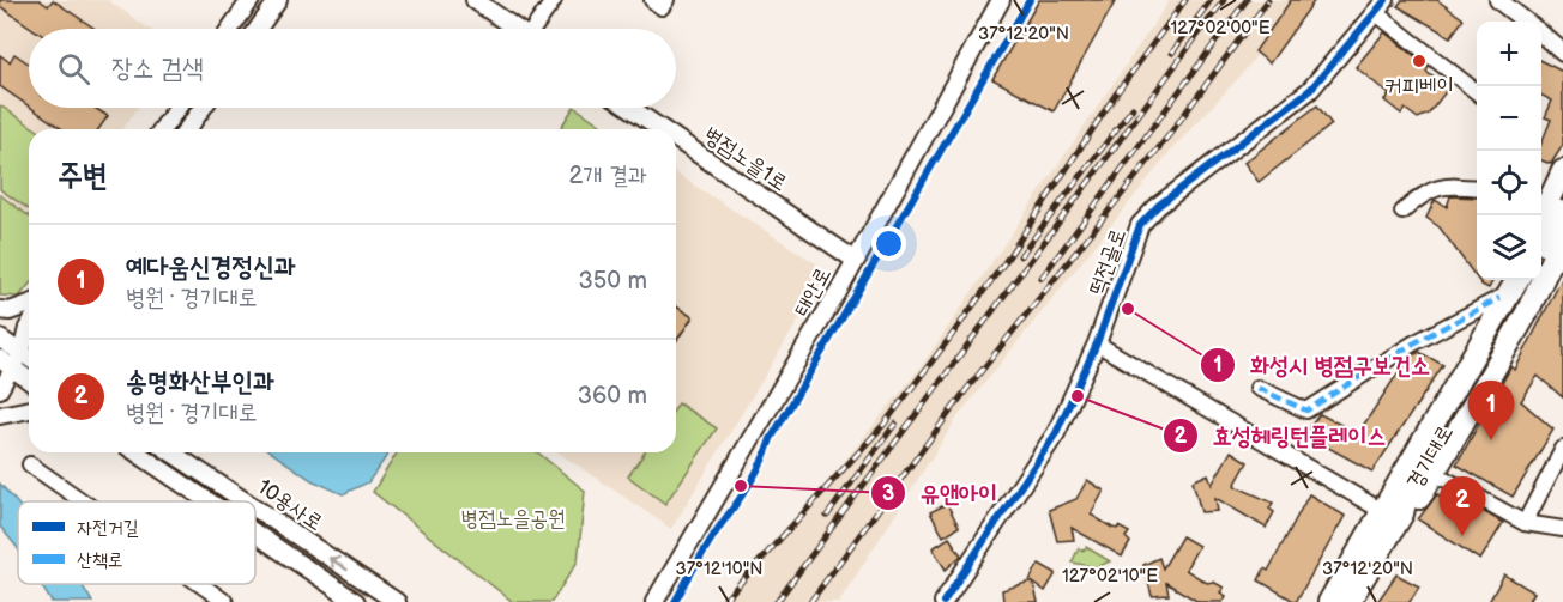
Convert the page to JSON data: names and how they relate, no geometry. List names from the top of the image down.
{
  "streets": {
    "main road": ["경기대로"],
    "street": [
      "병점노을1로",
      "떡전골로",
      "태안로",
      "10용사로"
    ]
  },
  "crossings": [
    ["병점노을1로", "태안로"]
  ],
  "parks": ["병점노을공원"],
  "places": [
    "커피베이",
    "화성시 병점구보건소",
    "효성헤링턴플레이스",
    "유앤아이"
  ],
  "legend": ["자전거길", "산책로"],
  "page": {
    "map_buttons": ["+", "−"],
    "search": "장소 검색",
    "heading": ["주변", "2개 결과"],
    "list": [
      {
        "mark": "1",
        "name": "예다움신경정신과",
        "note": "병원 · 경기대로",
        "value": "350 m"
      },
      {
        "mark": "2",
        "name": "송명화산부인과",
        "note": "병원 · 경기대로",
        "value": "360 m"
      }
    ],
    "pins": ["1", "2"]
  },
  "coordinates": [
    "127°02'00\"E",
    "37°12'20\"N",
    "37°12'10\"N",
    "127°02'10\"E"
  ]
}
